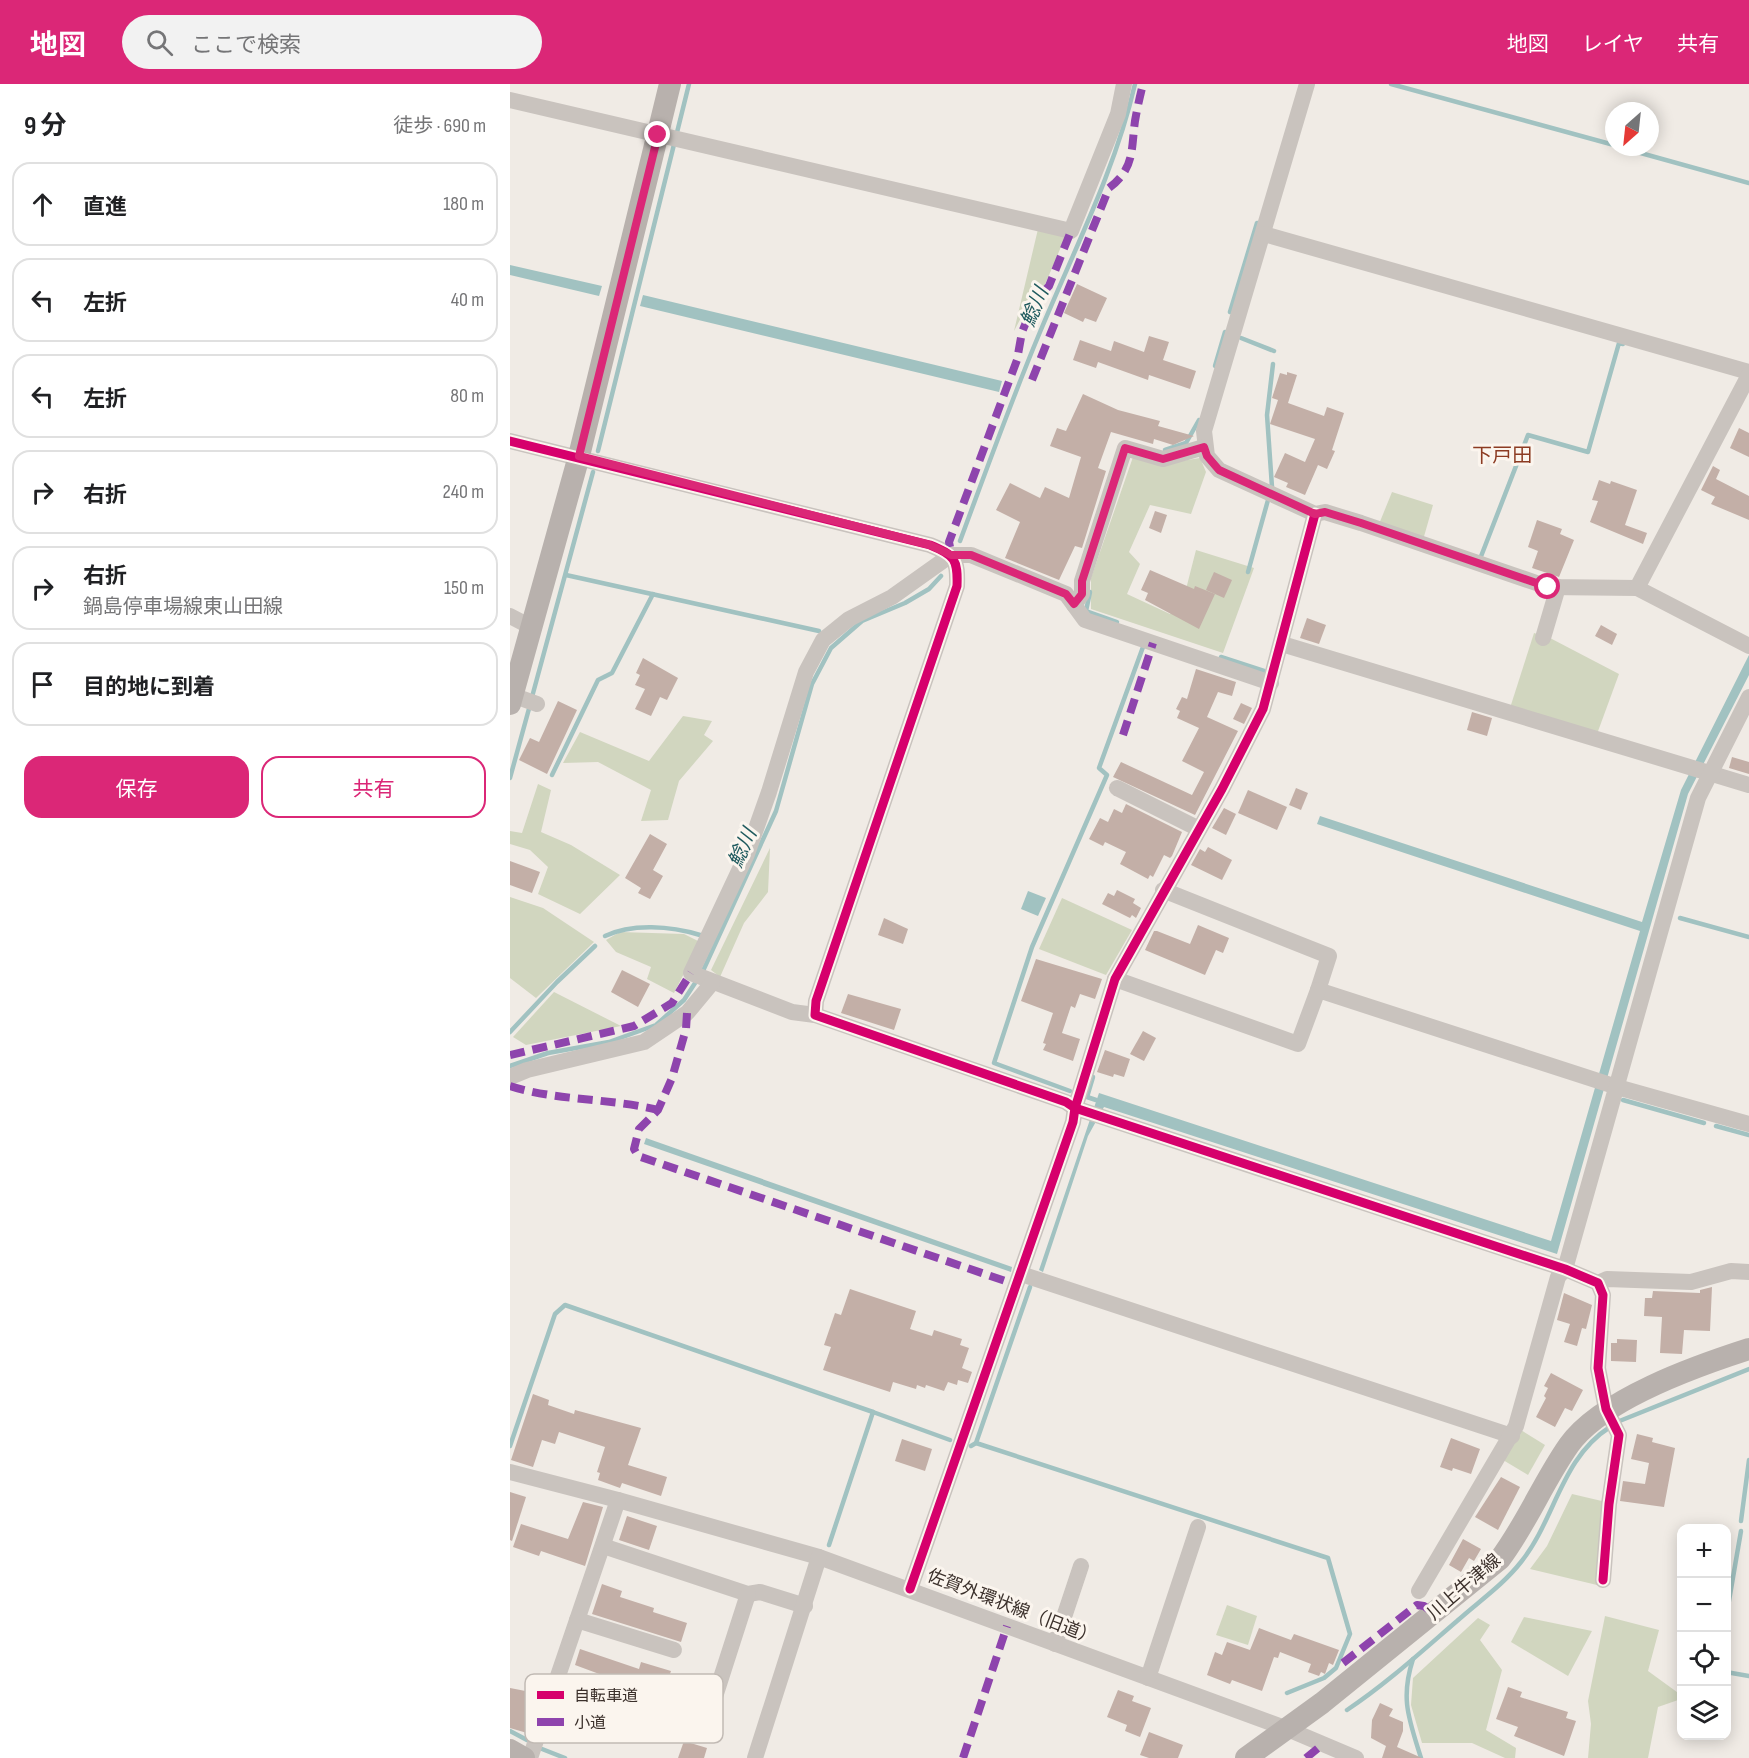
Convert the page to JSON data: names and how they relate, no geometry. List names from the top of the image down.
{
  "streets": {
    "main road": ["川上牛津線"],
    "street": ["佐賀外環状線（旧道）"]
  },
  "crossings": [
    ["川上牛津線", "佐賀外環状線（旧道）"]
  ],
  "districts": ["下戸田"],
  "water": ["鯰川"],
  "legend": ["自転車道", "小道"],
  "north": "bottom left",
  "page": {
    "header": "地図",
    "search": "ここで検索",
    "nav": ["地図", "レイヤ", "共有"],
    "heading": ["9 分", "徒歩 · 690 m"],
    "list": [
      ["直進", "180 m"],
      ["左折", "40 m"],
      ["左折", "80 m"],
      ["右折", "240 m"],
      ["右折", "鍋島停車場線東山田線", "150 m"],
      "目的地に到着"
    ],
    "buttons": ["保存", "共有"],
    "map_buttons": ["+", "−"]
  }
}
